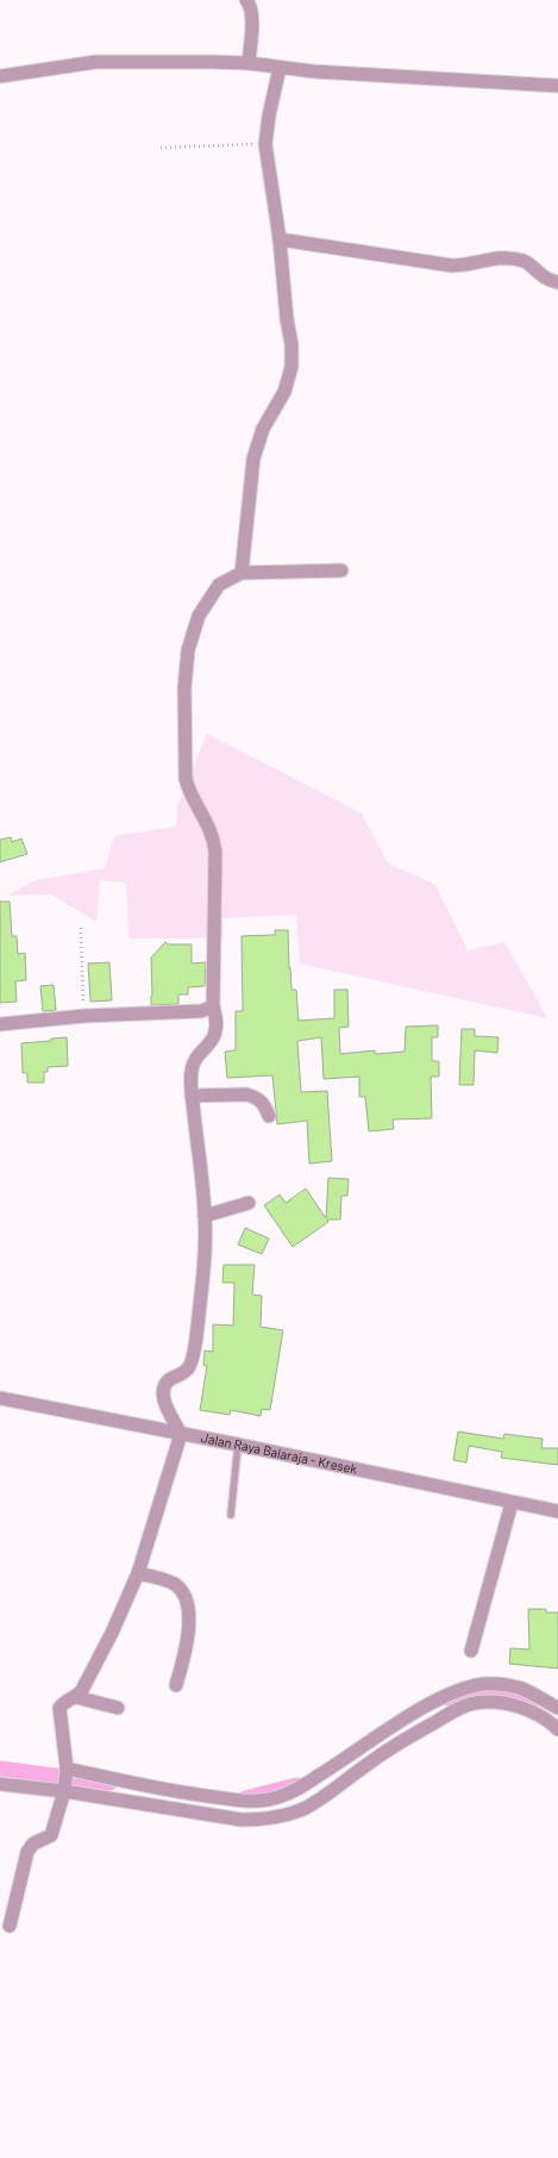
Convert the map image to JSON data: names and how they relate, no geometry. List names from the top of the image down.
{
  "streets": {
    "street": ["Jalan Raya Balaraja - Kresek"]
  }
}
